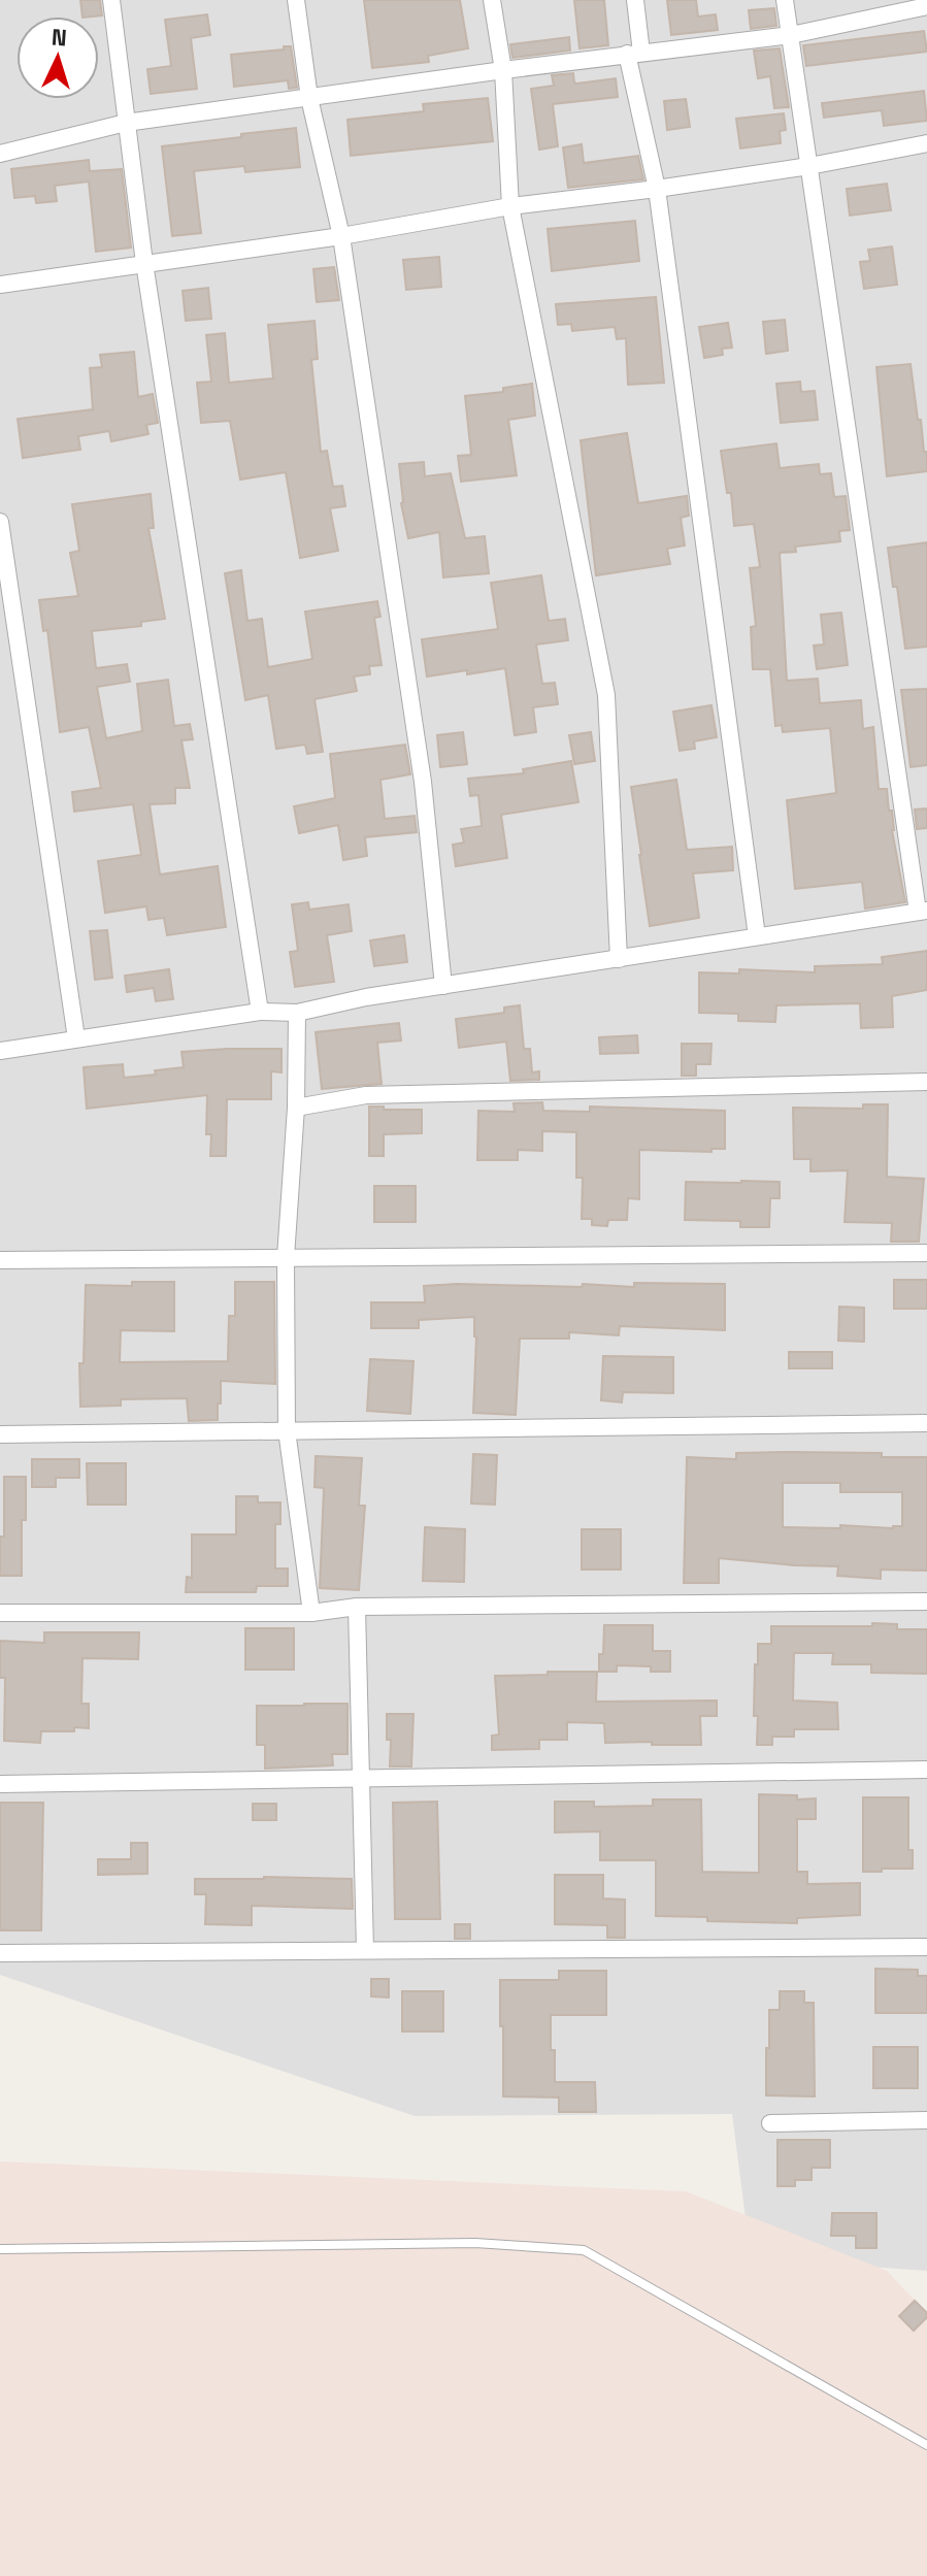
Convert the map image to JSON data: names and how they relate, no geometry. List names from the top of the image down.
{
  "north": "top"
}
